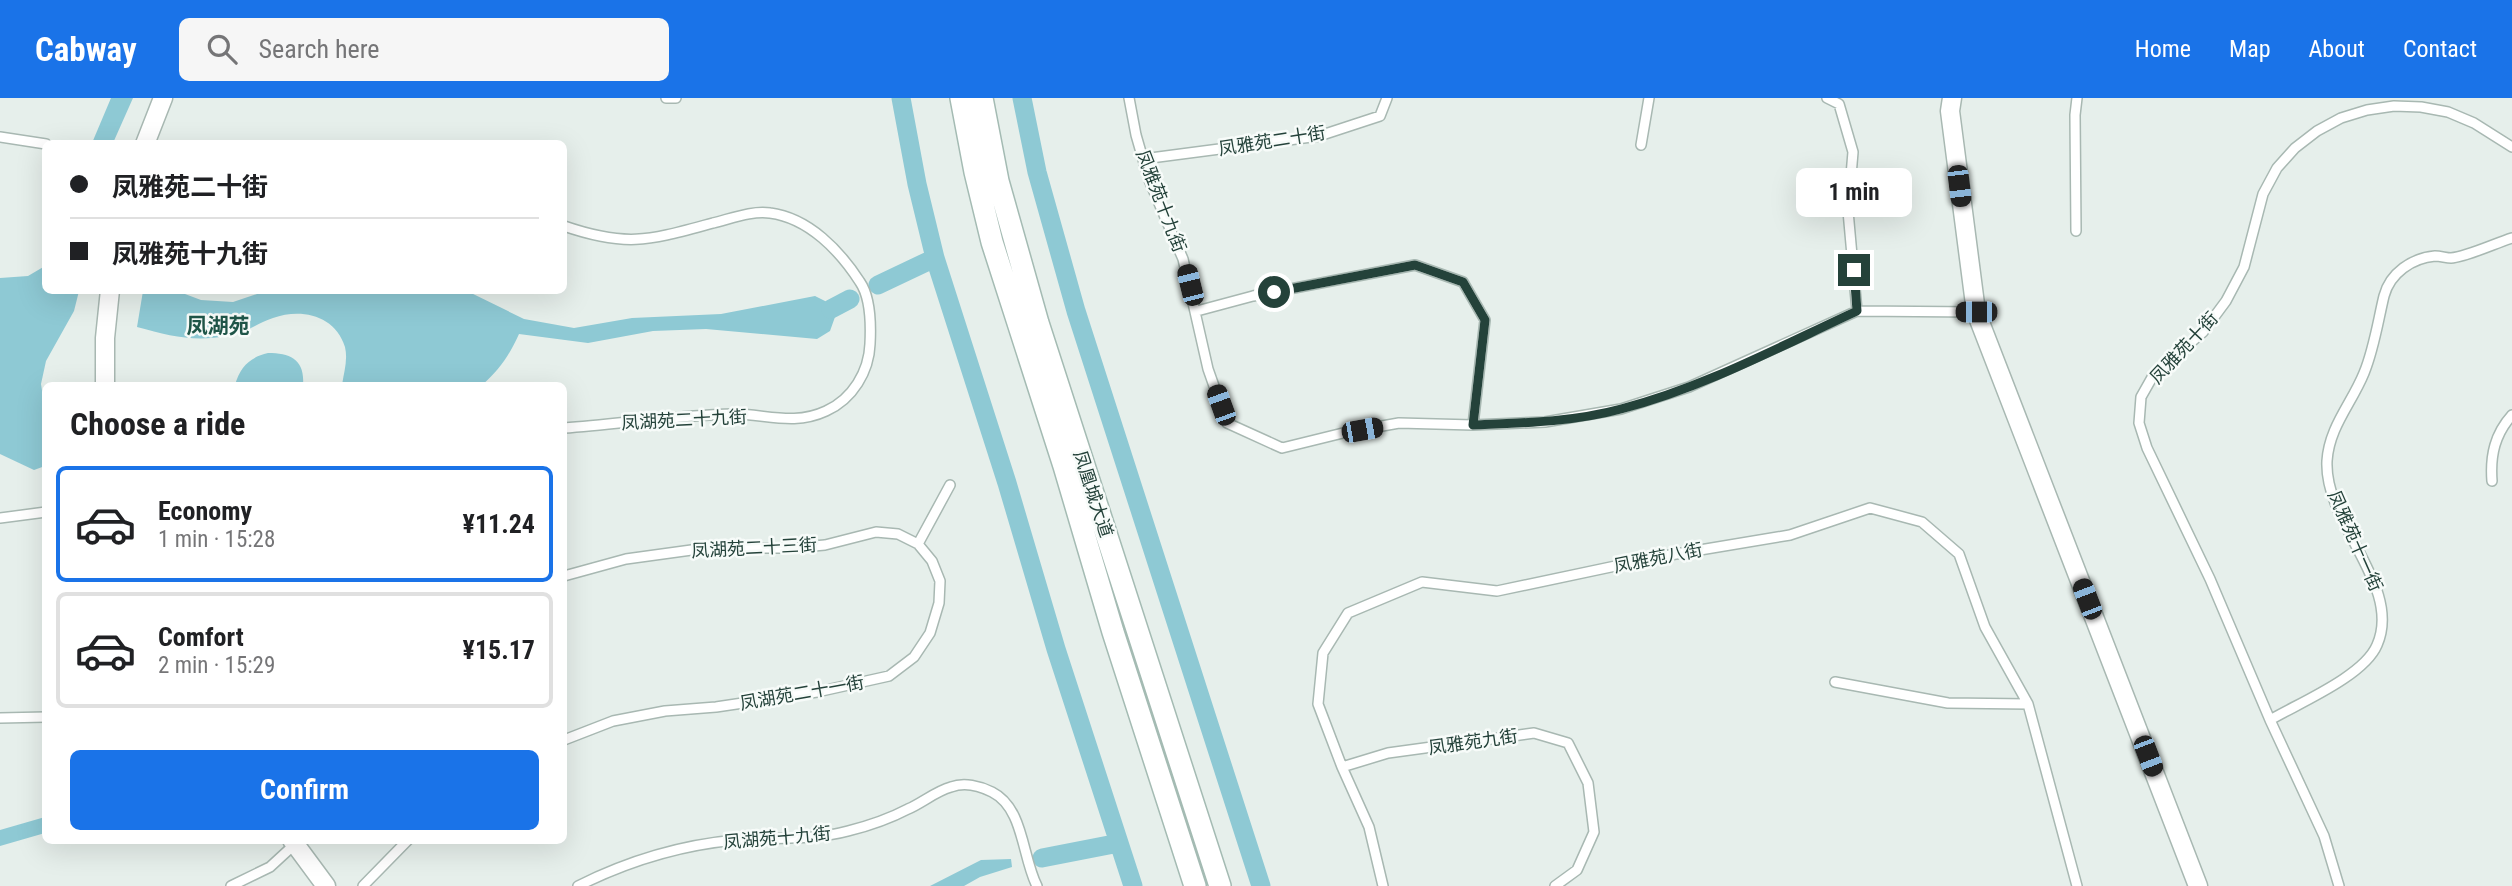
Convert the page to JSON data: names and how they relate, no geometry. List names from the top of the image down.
{
  "streets": {
    "main road": ["凤凰城大道"],
    "lane": [
      "凤雅苑二十街",
      "凤雅苑十九街",
      "凤雅苑十街",
      "凤湖苑二十九街",
      "凤雅苑十一街",
      "凤湖苑二十三街",
      "凤雅苑八街",
      "凤湖苑二十一街",
      "凤雅苑九街",
      "凤湖苑十九街"
    ]
  },
  "crossings": [
    ["凤雅苑二十街", "凤雅苑十九街"],
    ["凤雅苑十街", "凤雅苑十一街"],
    ["凤湖苑二十三街", "凤湖苑二十一街"],
    ["凤雅苑八街", "凤雅苑九街"]
  ],
  "districts": ["凤湖苑"],
  "page": {
    "header": "Cabway",
    "search": "Search here",
    "nav": [
      "Home",
      "Map",
      "About",
      "Contact"
    ],
    "banner": ["凤雅苑二十街", "凤雅苑十九街"],
    "bubble": "1 min",
    "heading": "Choose a ride",
    "list": [
      {
        "name": "Economy",
        "note": "1 min · 15:28",
        "value": "¥11.24"
      },
      {
        "name": "Comfort",
        "note": "2 min · 15:29",
        "value": "¥15.17"
      }
    ],
    "buttons": "Confirm"
  }
}
